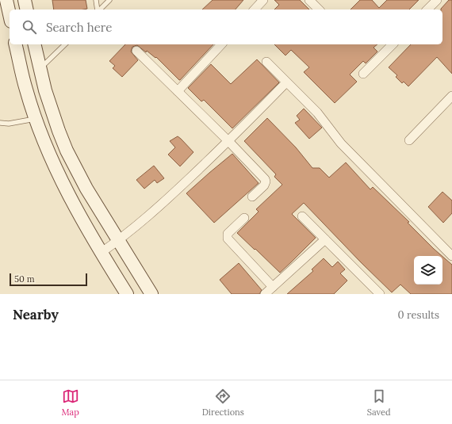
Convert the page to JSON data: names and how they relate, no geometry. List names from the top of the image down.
{
  "scale_bar": "50 m",
  "page": {
    "search": "Search here",
    "scale": "50 m",
    "heading": ["Nearby", "0 results"],
    "nav": ["Map", "Directions", "Saved"]
  }
}
